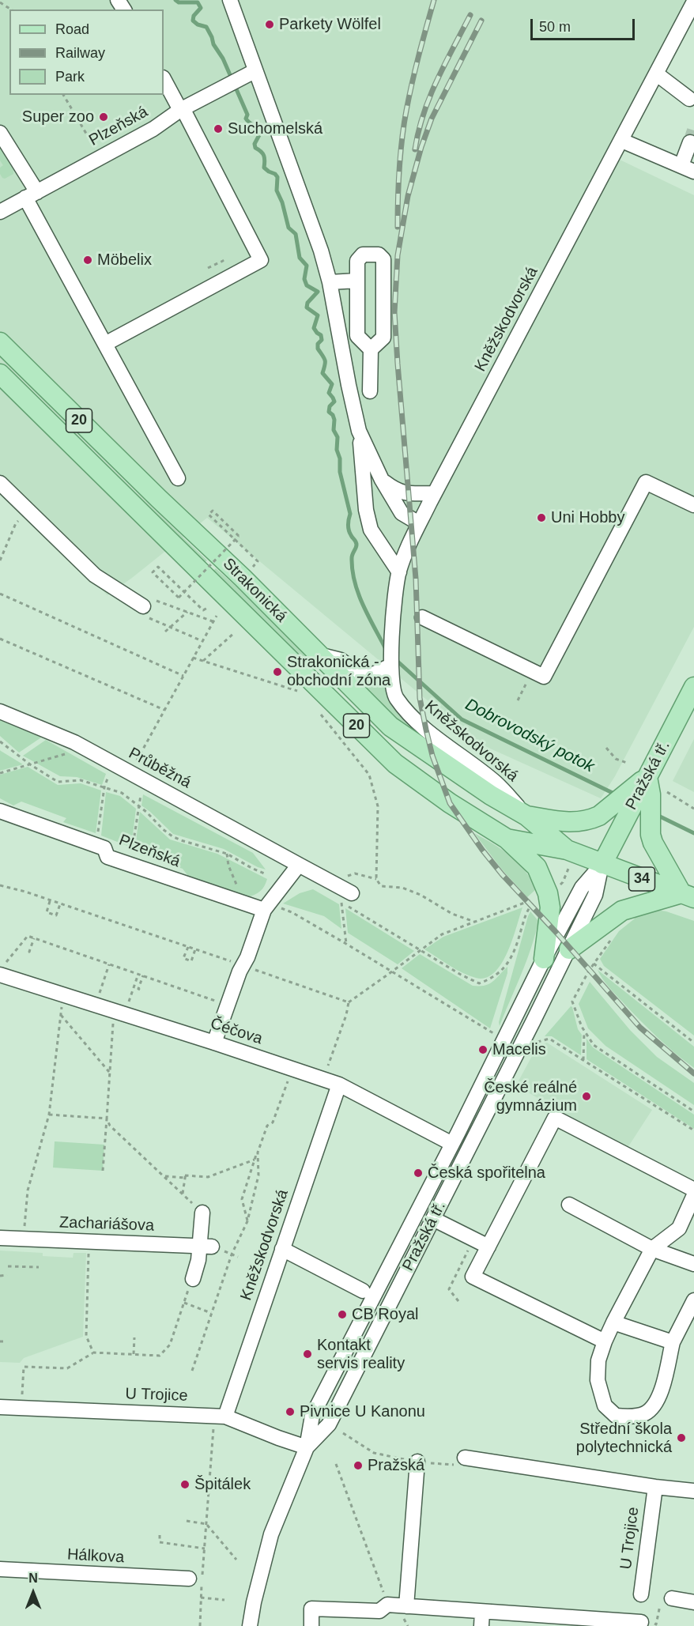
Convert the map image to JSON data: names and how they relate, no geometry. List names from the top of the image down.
{
  "streets": {
    "main road": [
      "20",
      "Strakonická",
      "Pražská tř.",
      "34"
    ],
    "street": [
      "Plzeňská",
      "Kněžskodvorská",
      "Průběžná",
      "Čéčova",
      "Zachariášova",
      "U Trojice",
      "Hálkova"
    ]
  },
  "crossings": [
    ["Kněžskodvorská", "20"],
    ["Kněžskodvorská", "Strakonická"],
    ["Kněžskodvorská", "Čéčova"],
    ["Kněžskodvorská", "U Trojice"],
    ["20", "Strakonická"],
    ["Pražská tř.", "34"],
    ["Pražská tř.", "Čéčova"],
    ["Pražská tř.", "U Trojice"]
  ],
  "water": ["Dobrovodský potok"],
  "places": [
    "Parkety Wölfel",
    "Super zoo",
    "Suchomelská",
    "Möbelix",
    "Uni Hobby",
    "Strakonická - obchodní zóna",
    "Macelis",
    "České reálné gymnázium",
    "Česká spořitelna",
    "CB Royal",
    "Kontakt servis reality",
    "Pivnice U Kanonu",
    "Střední škola polytechnická",
    "Pražská",
    "Špitálek"
  ],
  "legend": ["Road", "Railway", "Park"],
  "scale_bar": "50 m",
  "north": "top"
}
